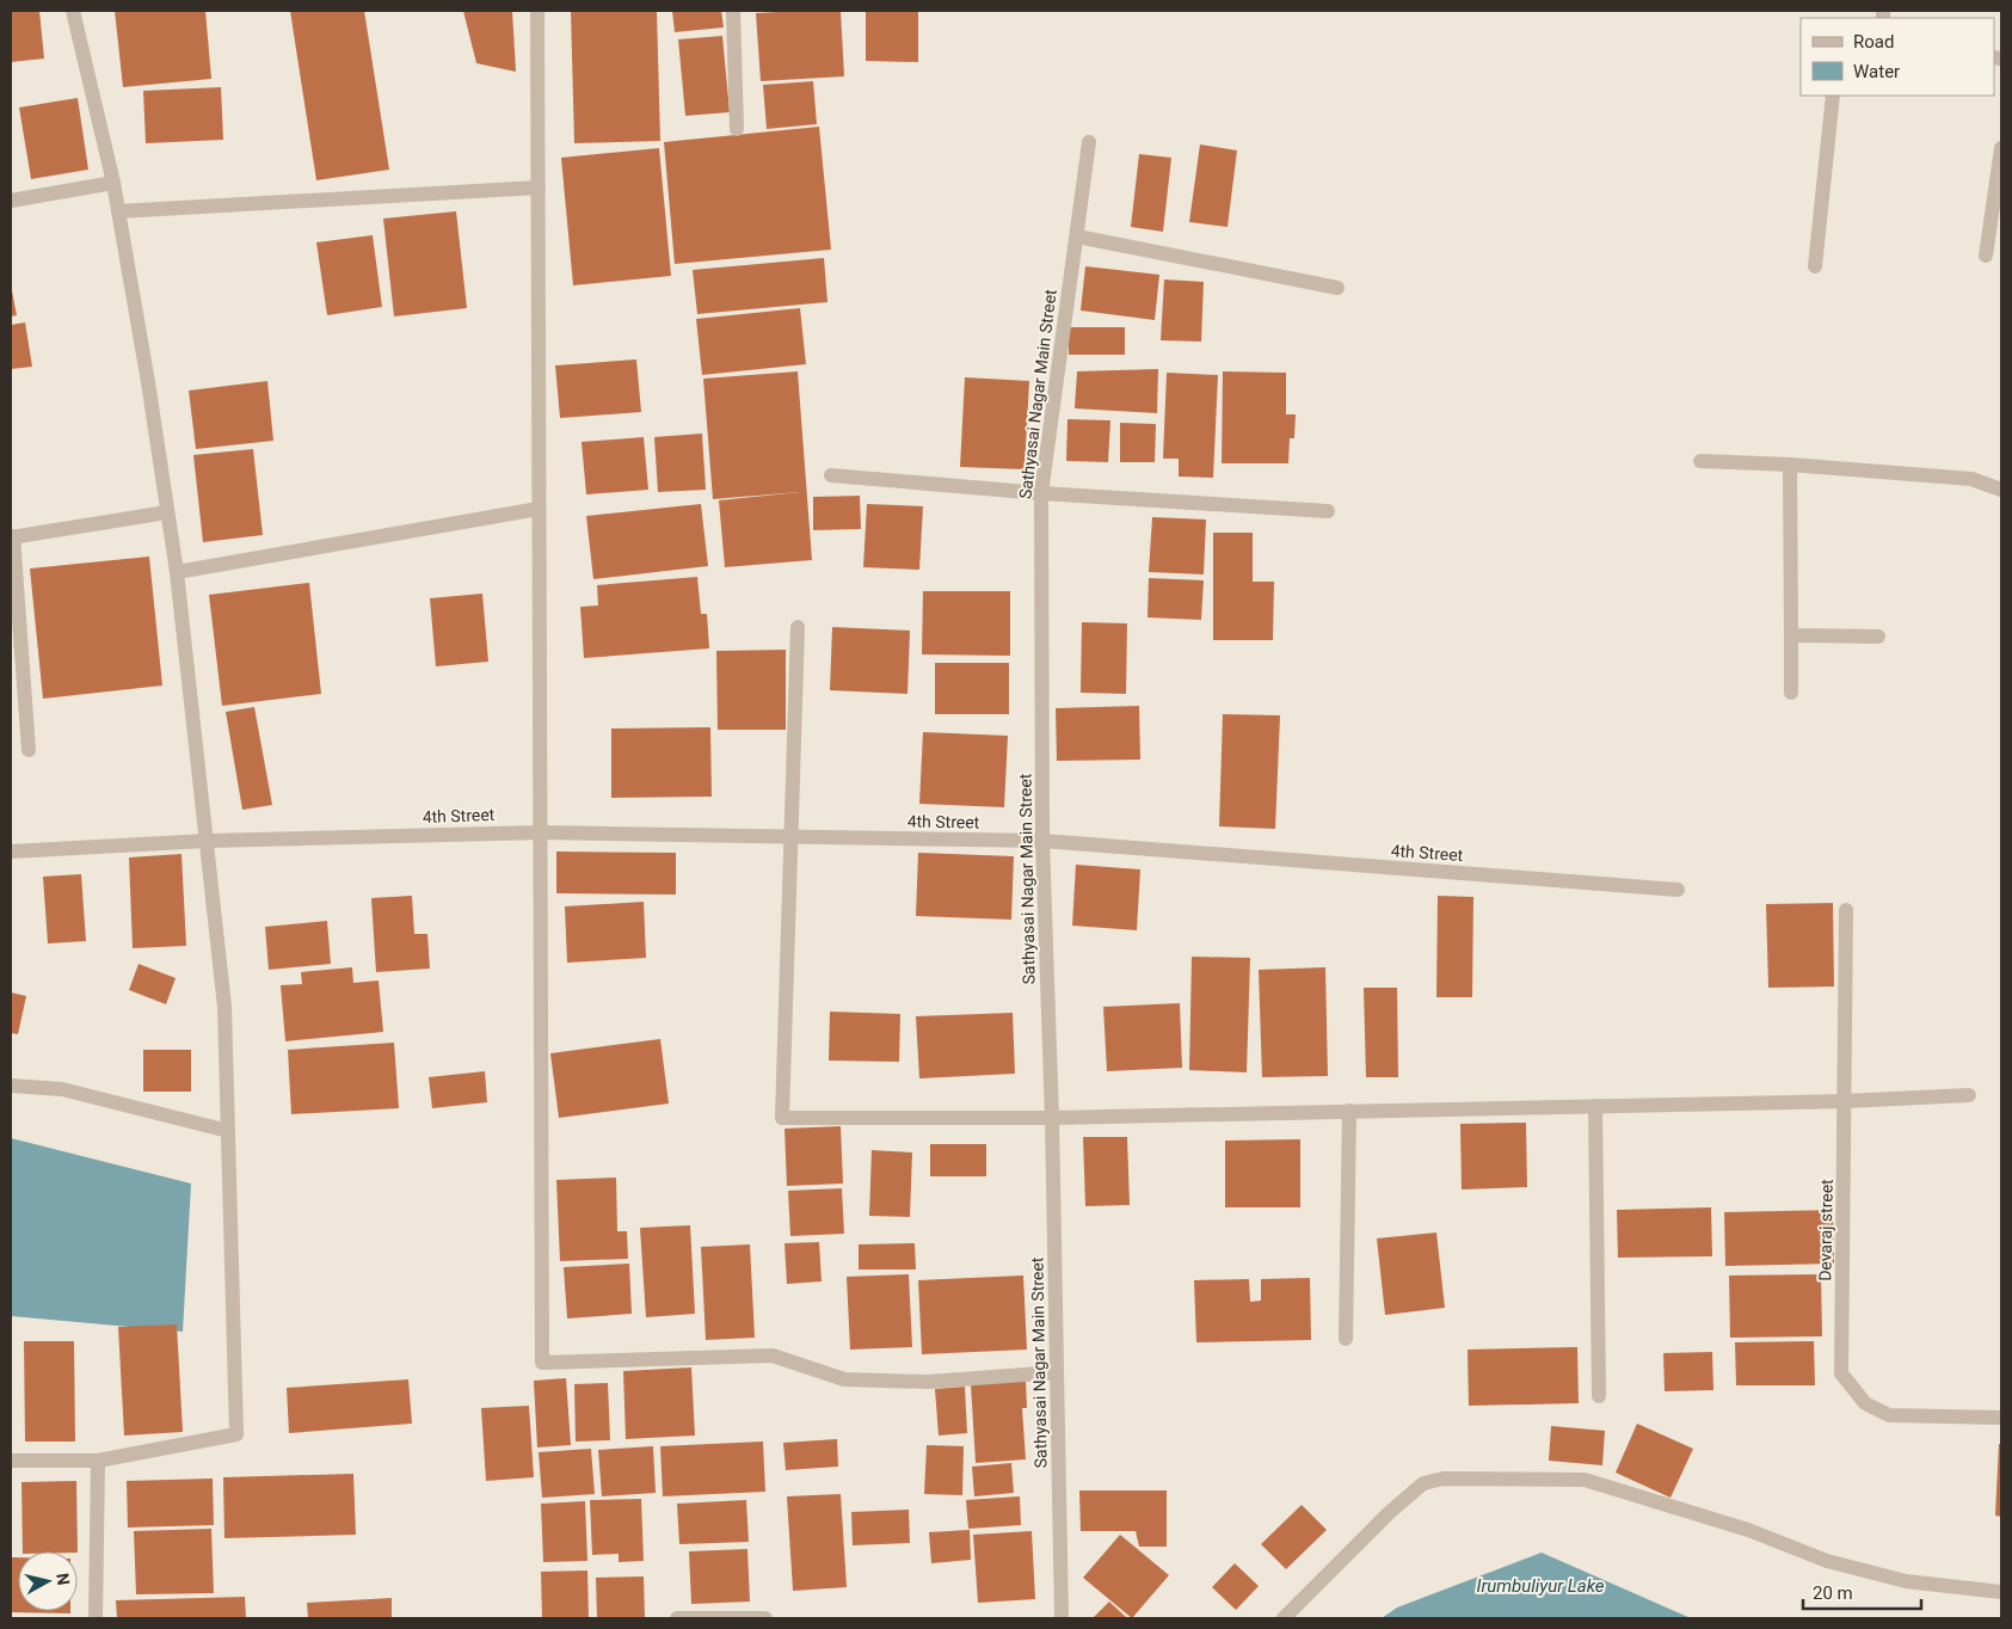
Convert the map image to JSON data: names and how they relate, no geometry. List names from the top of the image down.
{
  "streets": {
    "street": ["Sathyasai Nagar Main Street", "4th Street", "Devaraj street"]
  },
  "crossings": [
    ["Sathyasai Nagar Main Street", "4th Street"]
  ],
  "water": ["Irumbuliyur Lake"],
  "legend": ["Road", "Water"],
  "scale_bar": "20 m",
  "north": "right"
}
